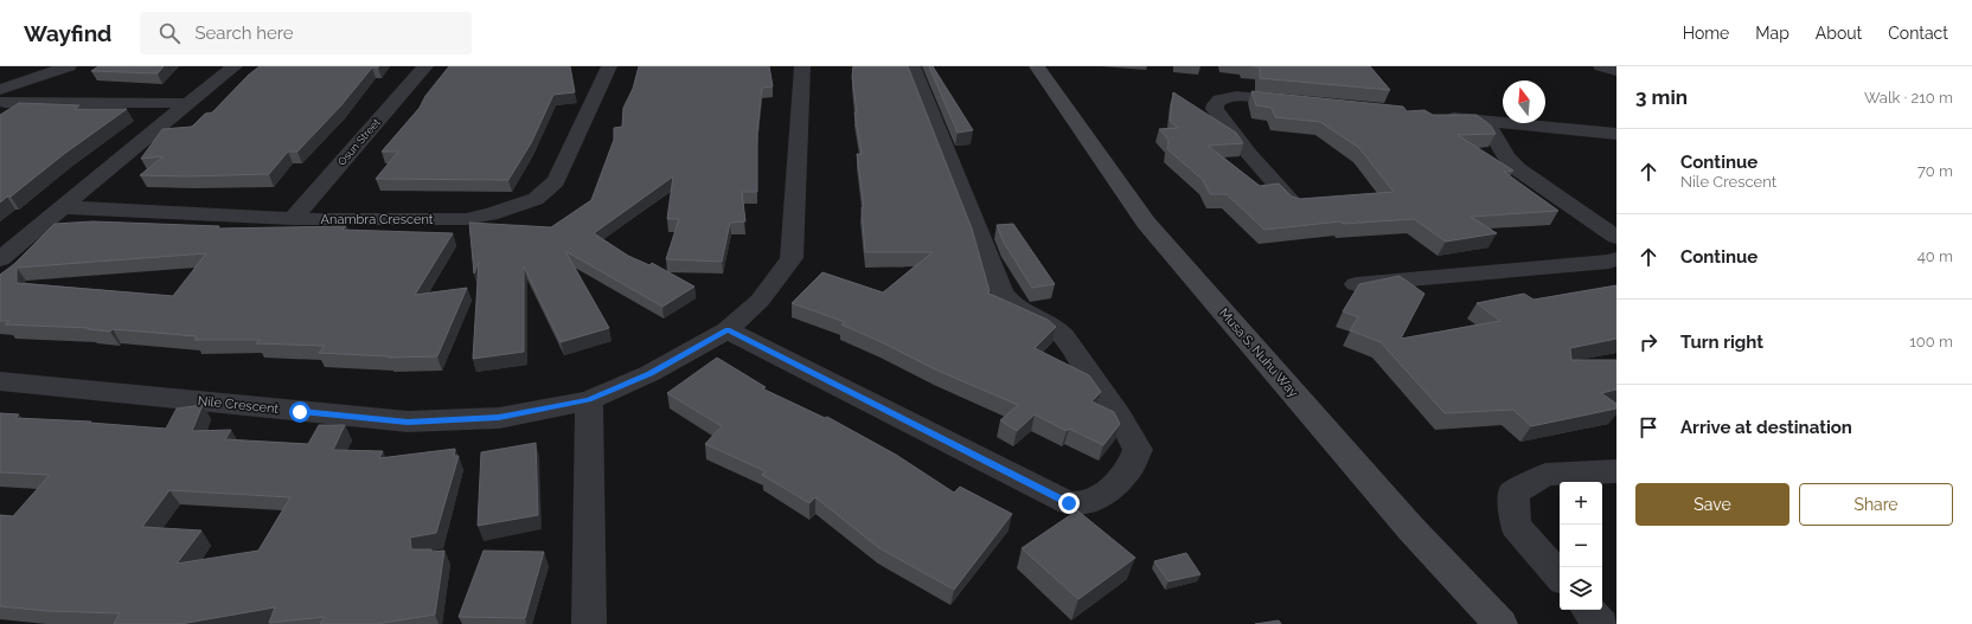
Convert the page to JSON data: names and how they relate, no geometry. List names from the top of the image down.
{
  "streets": {
    "street": [
      "Osun Street",
      "Anambra Crescent",
      "Musa S. Nuhu Way",
      "Nile Crescent"
    ]
  },
  "crossings": [
    ["Osun Street", "Anambra Crescent"]
  ],
  "north": "top",
  "page": {
    "header": "Wayfind",
    "search": "Search here",
    "nav": [
      "Home",
      "Map",
      "About",
      "Contact"
    ],
    "heading": ["3 min", "Walk · 210 m"],
    "list": [
      ["Continue", "Nile Crescent", "70 m"],
      ["Continue", "40 m"],
      ["Turn right", "100 m"],
      "Arrive at destination"
    ],
    "buttons": ["Save", "Share"],
    "map_buttons": ["+", "−"]
  }
}
